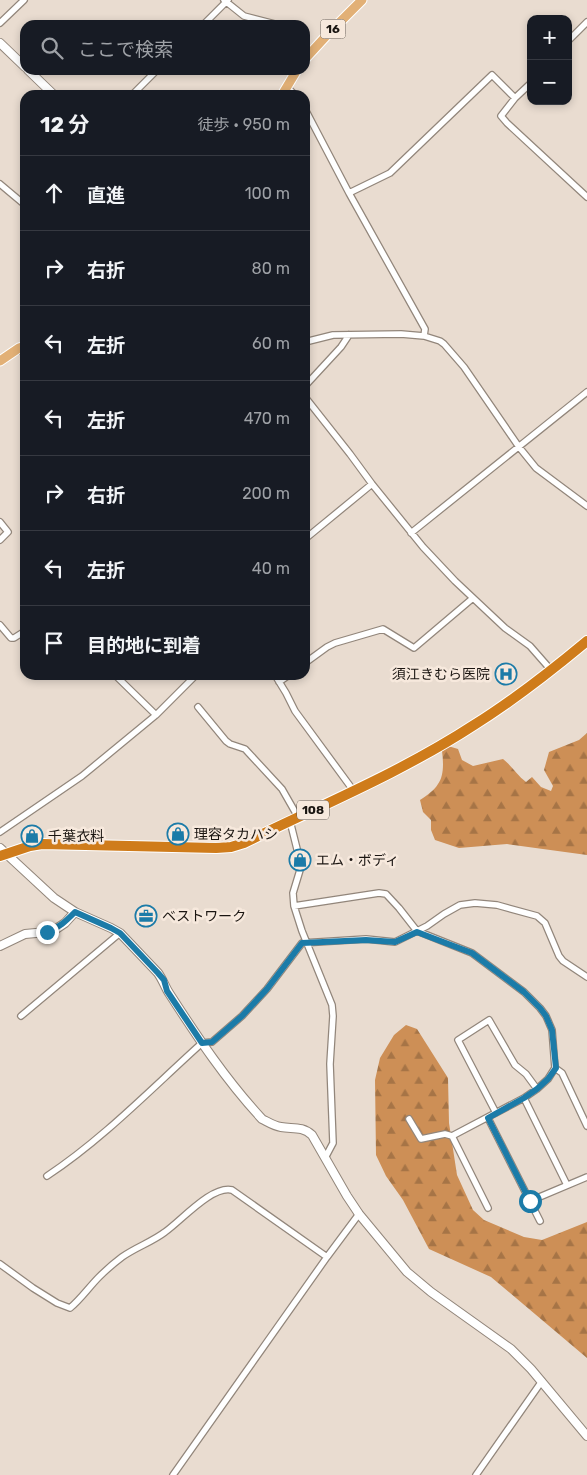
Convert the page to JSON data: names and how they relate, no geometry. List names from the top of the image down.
{
  "streets": {
    "highway": ["108"],
    "main road": ["16"]
  },
  "places": {
    "hospital": ["須江きむら医院"],
    "shop": ["理容タカハシ", "千葉衣料", "エム・ボディ"],
    "office": ["ベストワーク"]
  },
  "page": {
    "map_buttons": ["+", "−"],
    "search": "ここで検索",
    "heading": ["12 分", "徒歩 · 950 m"],
    "list": [
      ["直進", "100 m"],
      ["右折", "80 m"],
      ["左折", "60 m"],
      ["左折", "470 m"],
      ["右折", "200 m"],
      ["左折", "40 m"],
      "目的地に到着"
    ]
  }
}
